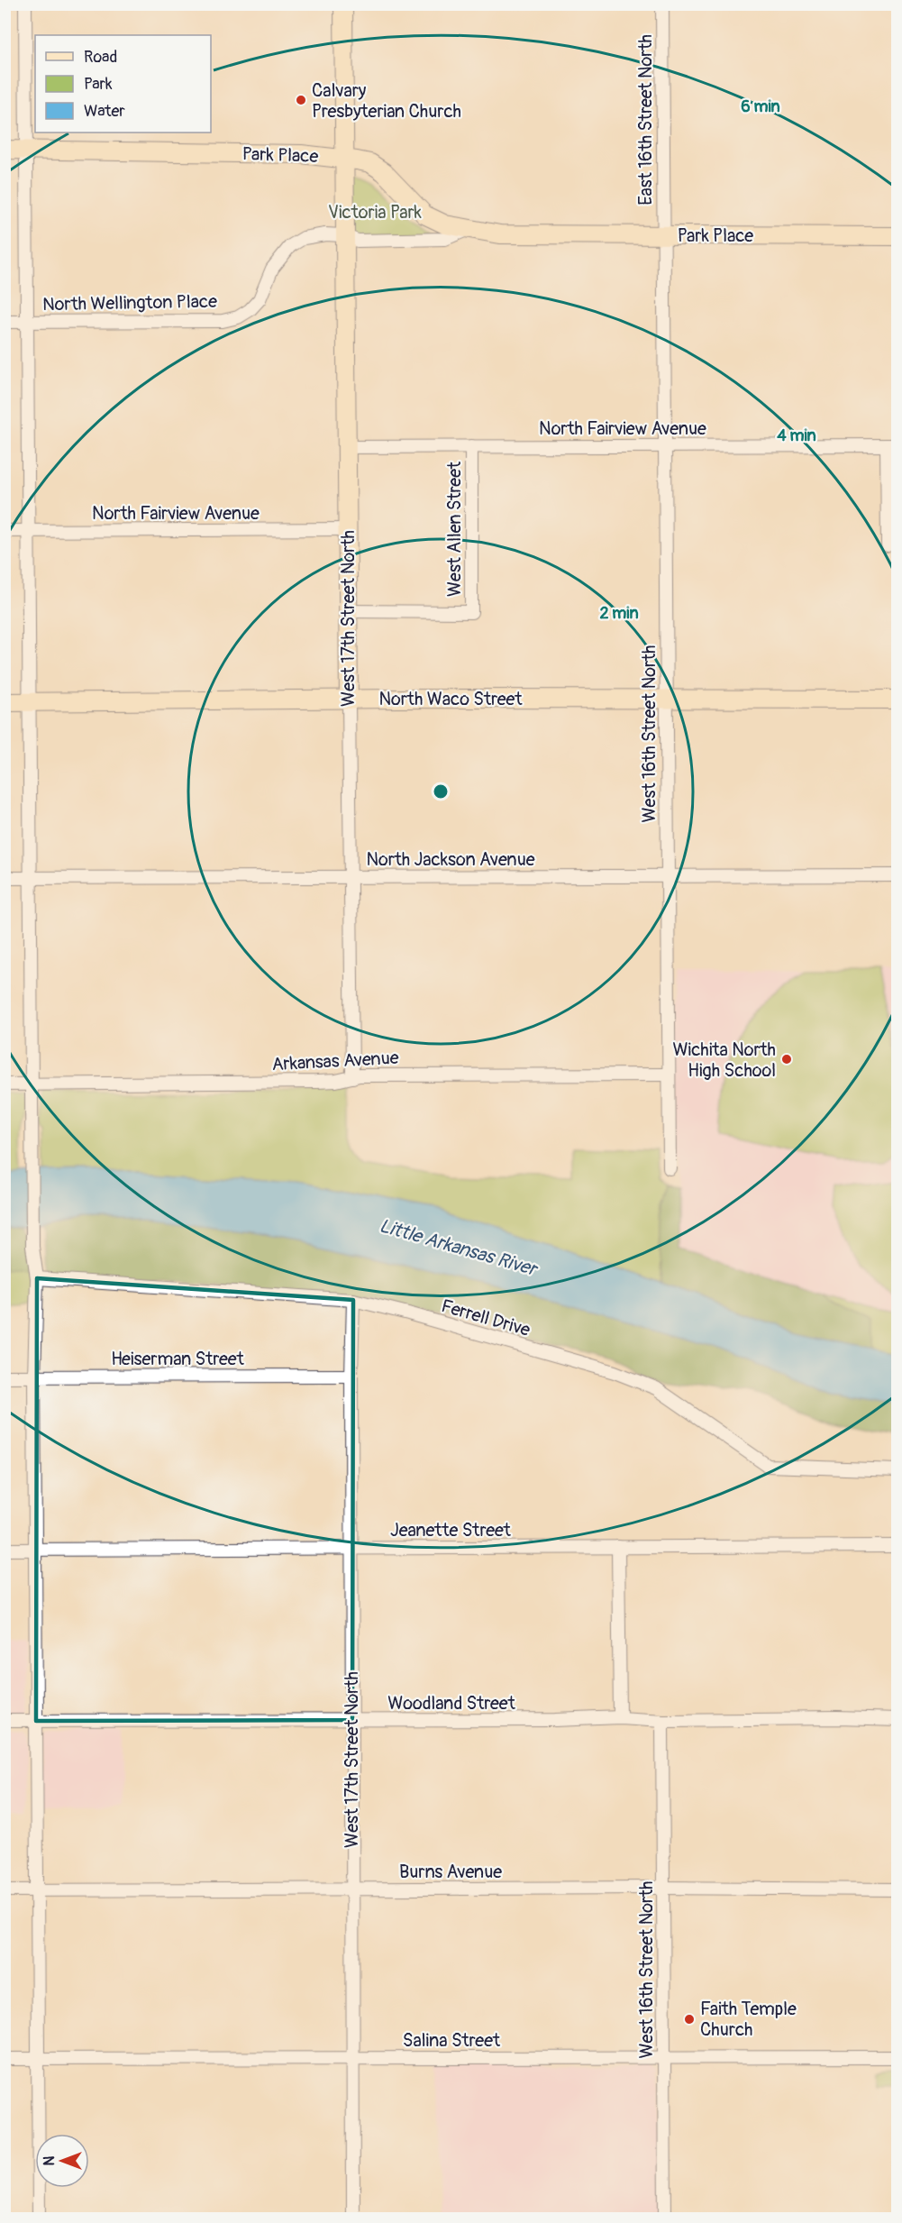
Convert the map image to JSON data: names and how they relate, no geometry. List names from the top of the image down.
{
  "streets": {
    "street": [
      "East 16th Street North",
      "Park Place",
      "North Wellington Place",
      "North Fairview Avenue",
      "West Allen Street",
      "West 17th Street North",
      "North Waco Street",
      "West 16th Street North",
      "North Jackson Avenue",
      "Arkansas Avenue",
      "Ferrell Drive",
      "Heiserman Street",
      "Jeanette Street",
      "Woodland Street",
      "Burns Avenue",
      "Salina Street"
    ]
  },
  "crossings": [
    ["East 16th Street North", "Park Place"],
    ["East 16th Street North", "West 16th Street North"],
    ["Park Place", "West 17th Street North"],
    ["Park Place", "West 16th Street North"],
    ["North Wellington Place", "West 17th Street North"],
    ["North Fairview Avenue", "West Allen Street"],
    ["North Fairview Avenue", "West 17th Street North"],
    ["North Fairview Avenue", "West 16th Street North"],
    ["West Allen Street", "West 17th Street North"],
    ["West 17th Street North", "North Waco Street"],
    ["West 17th Street North", "North Jackson Avenue"],
    ["West 17th Street North", "Arkansas Avenue"],
    ["West 17th Street North", "Ferrell Drive"],
    ["West 17th Street North", "Heiserman Street"],
    ["West 17th Street North", "Jeanette Street"],
    ["West 17th Street North", "Woodland Street"],
    ["West 17th Street North", "Burns Avenue"],
    ["West 17th Street North", "Salina Street"],
    ["North Waco Street", "West 16th Street North"],
    ["West 16th Street North", "North Jackson Avenue"],
    ["West 16th Street North", "Arkansas Avenue"],
    ["West 16th Street North", "Woodland Street"],
    ["West 16th Street North", "Burns Avenue"],
    ["West 16th Street North", "Salina Street"]
  ],
  "water": ["Little Arkansas River"],
  "parks": ["Victoria Park"],
  "places": ["Calvary Presbyterian Church", "Wichita North High School", "Faith Temple Church"],
  "legend": ["Road", "Park", "Water"],
  "north": "left",
  "rings": ["6 min", "4 min", "2 min"]
}
